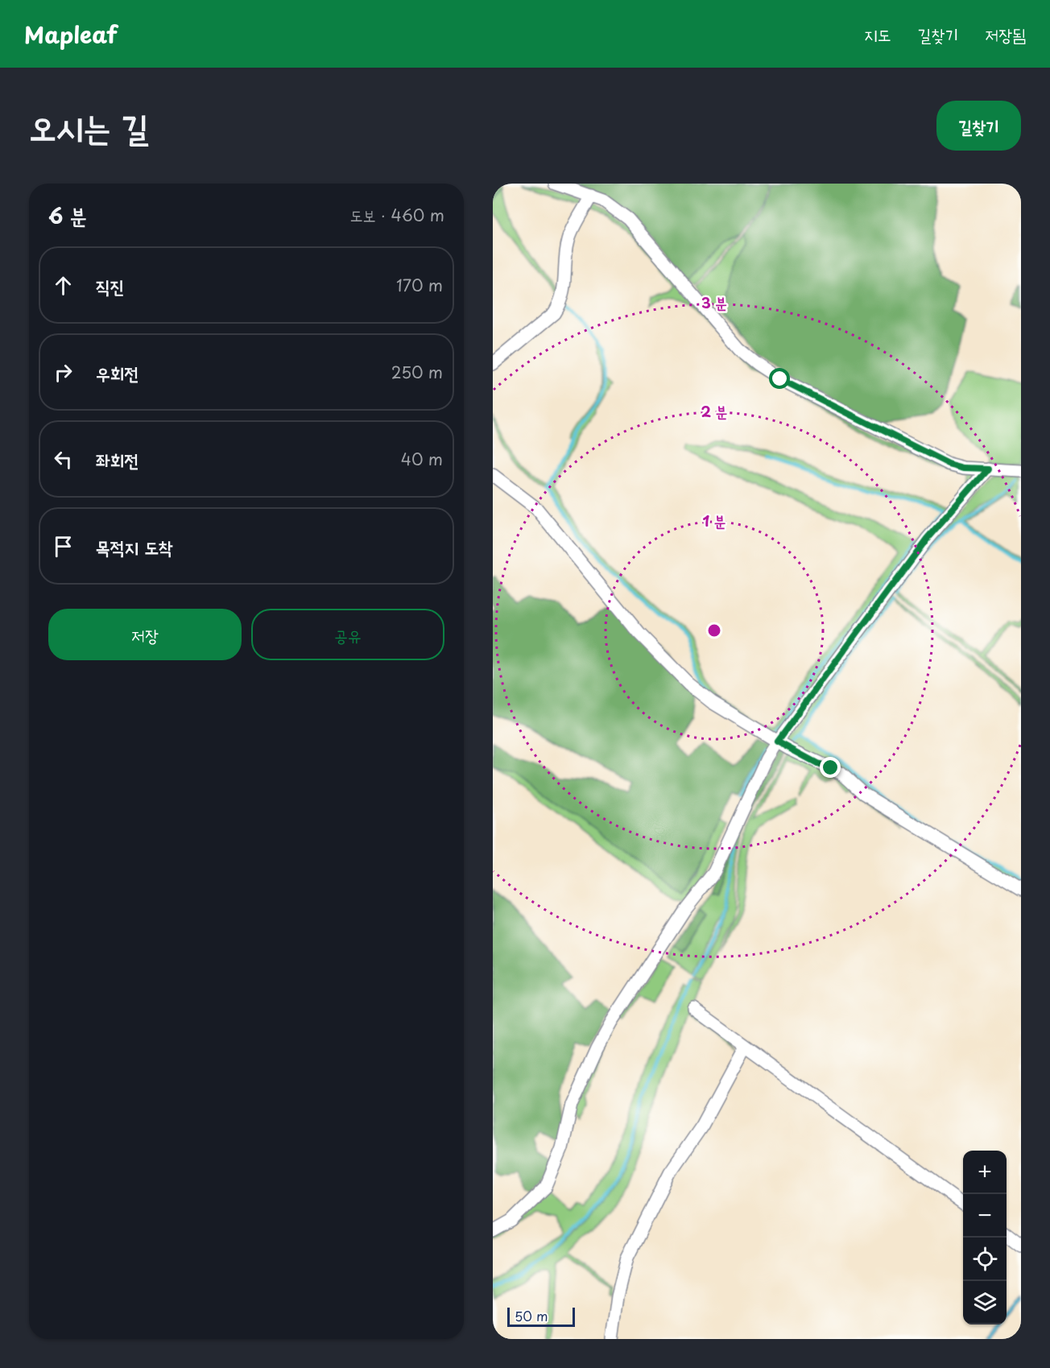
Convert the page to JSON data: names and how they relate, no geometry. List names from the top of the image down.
{
  "scale_bar": "50 m",
  "page": {
    "header": "Mapleaf",
    "nav": ["지도", "길찾기", "저장됨"],
    "title": "오시는 길",
    "buttons": [
      "길찾기",
      ["저장", "공유"]
    ],
    "heading": ["6 분", "도보 · 460 m"],
    "list": [
      ["직진", "170 m"],
      ["우회전", "250 m"],
      ["좌회전", "40 m"],
      "목적지 도착"
    ],
    "map_buttons": ["+", "−"],
    "scale": "50 m"
  },
  "rings": ["3 분", "2 분", "1 분"]
}
